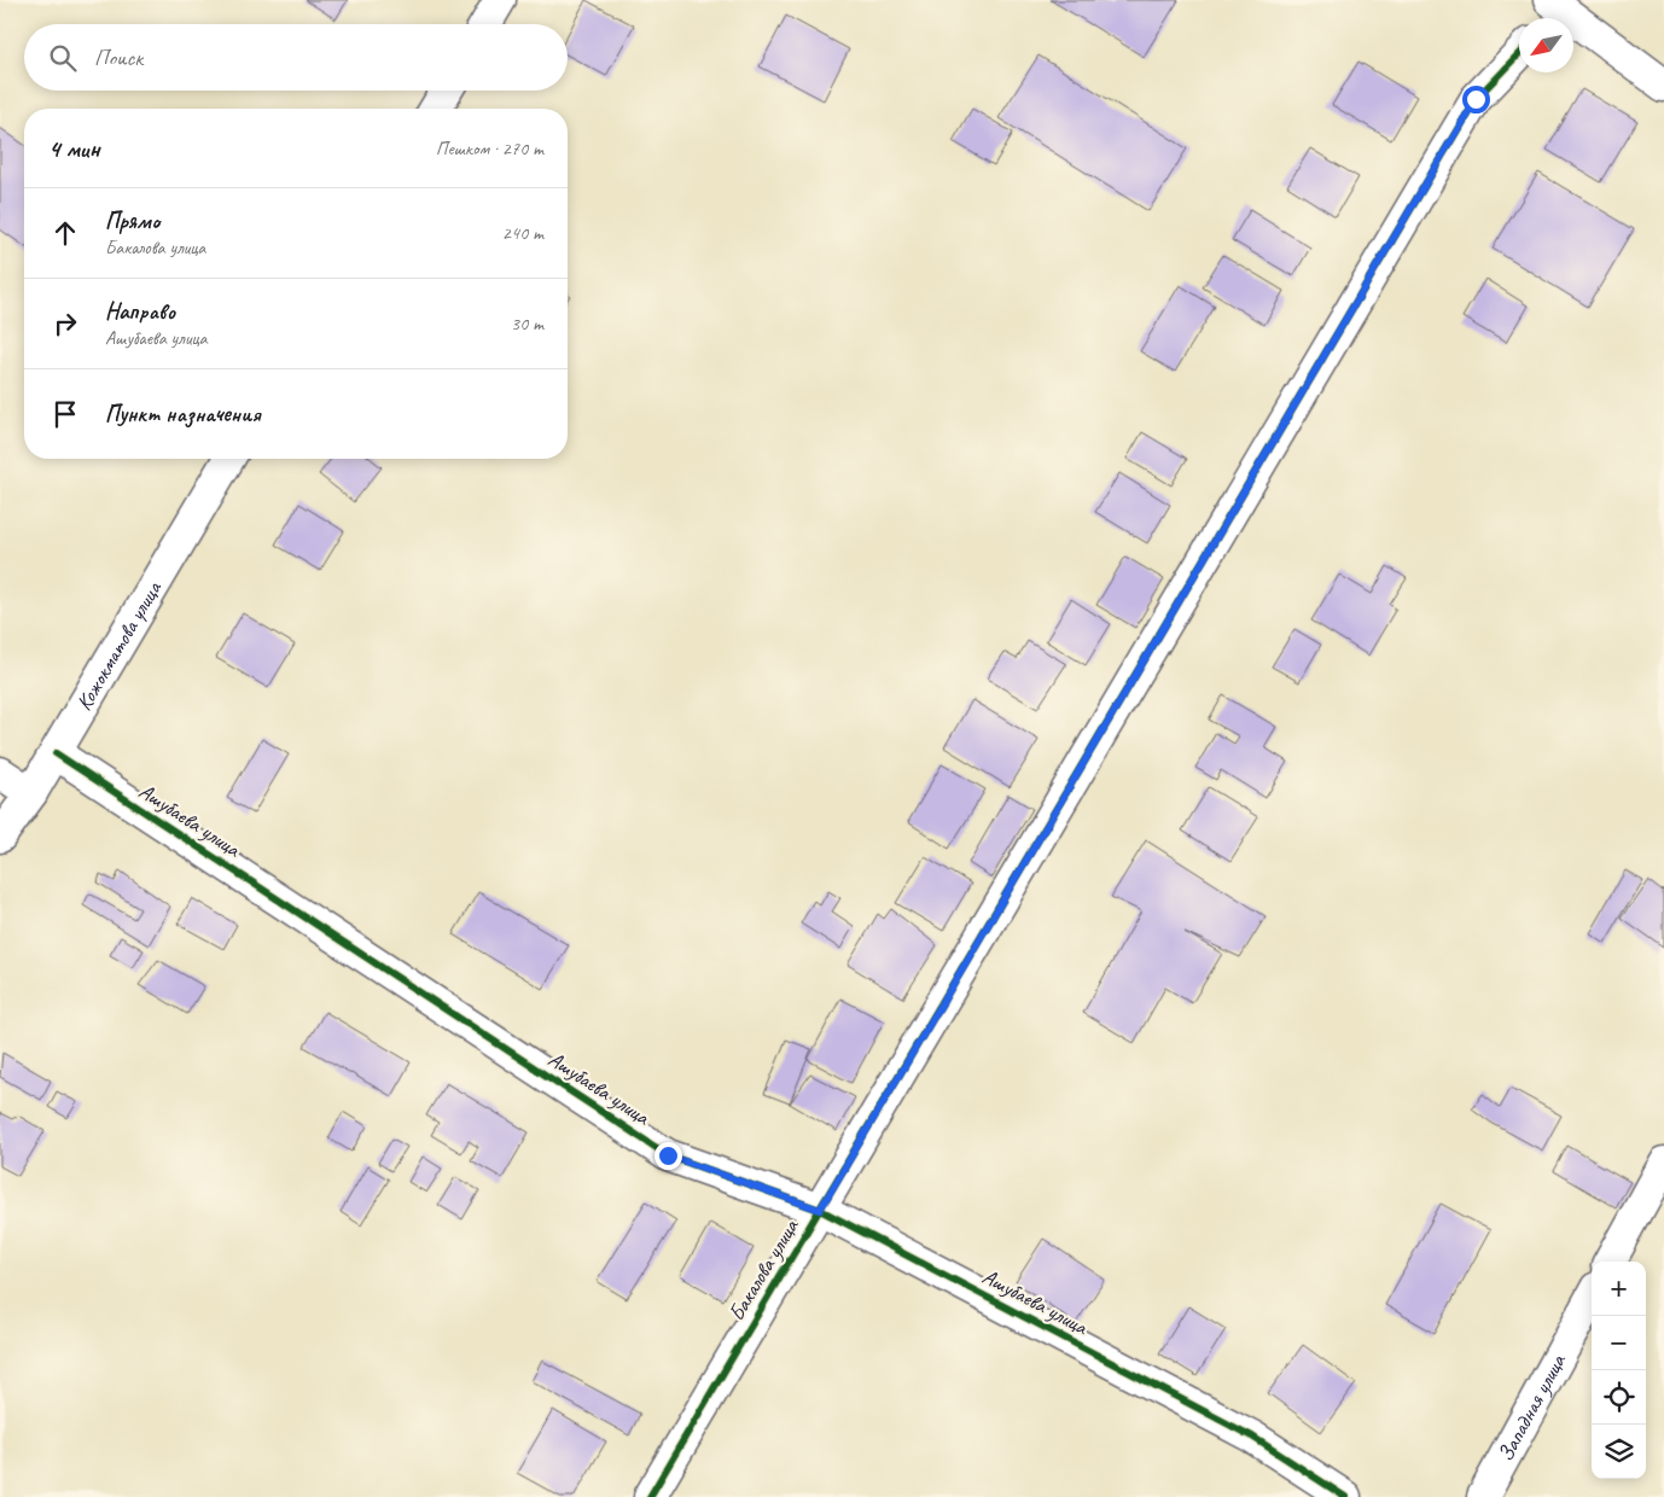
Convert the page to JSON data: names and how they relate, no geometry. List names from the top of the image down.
{
  "streets": {
    "street": [
      "Кожокматова улица",
      "Ашубаева улица",
      "Бакалова улица",
      "Западная улица"
    ]
  },
  "crossings": [
    ["Кожокматова улица", "Ашубаева улица"],
    ["Ашубаева улица", "Бакалова улица"]
  ],
  "north": "bottom left",
  "page": {
    "search": "Поиск",
    "heading": ["4 мин", "Пешком · 270 m"],
    "list": [
      ["Прямо", "Бакалова улица", "240 m"],
      ["Направо", "Ашубаева улица", "30 m"],
      "Пункт назначения"
    ],
    "map_buttons": ["+", "−"]
  }
}
